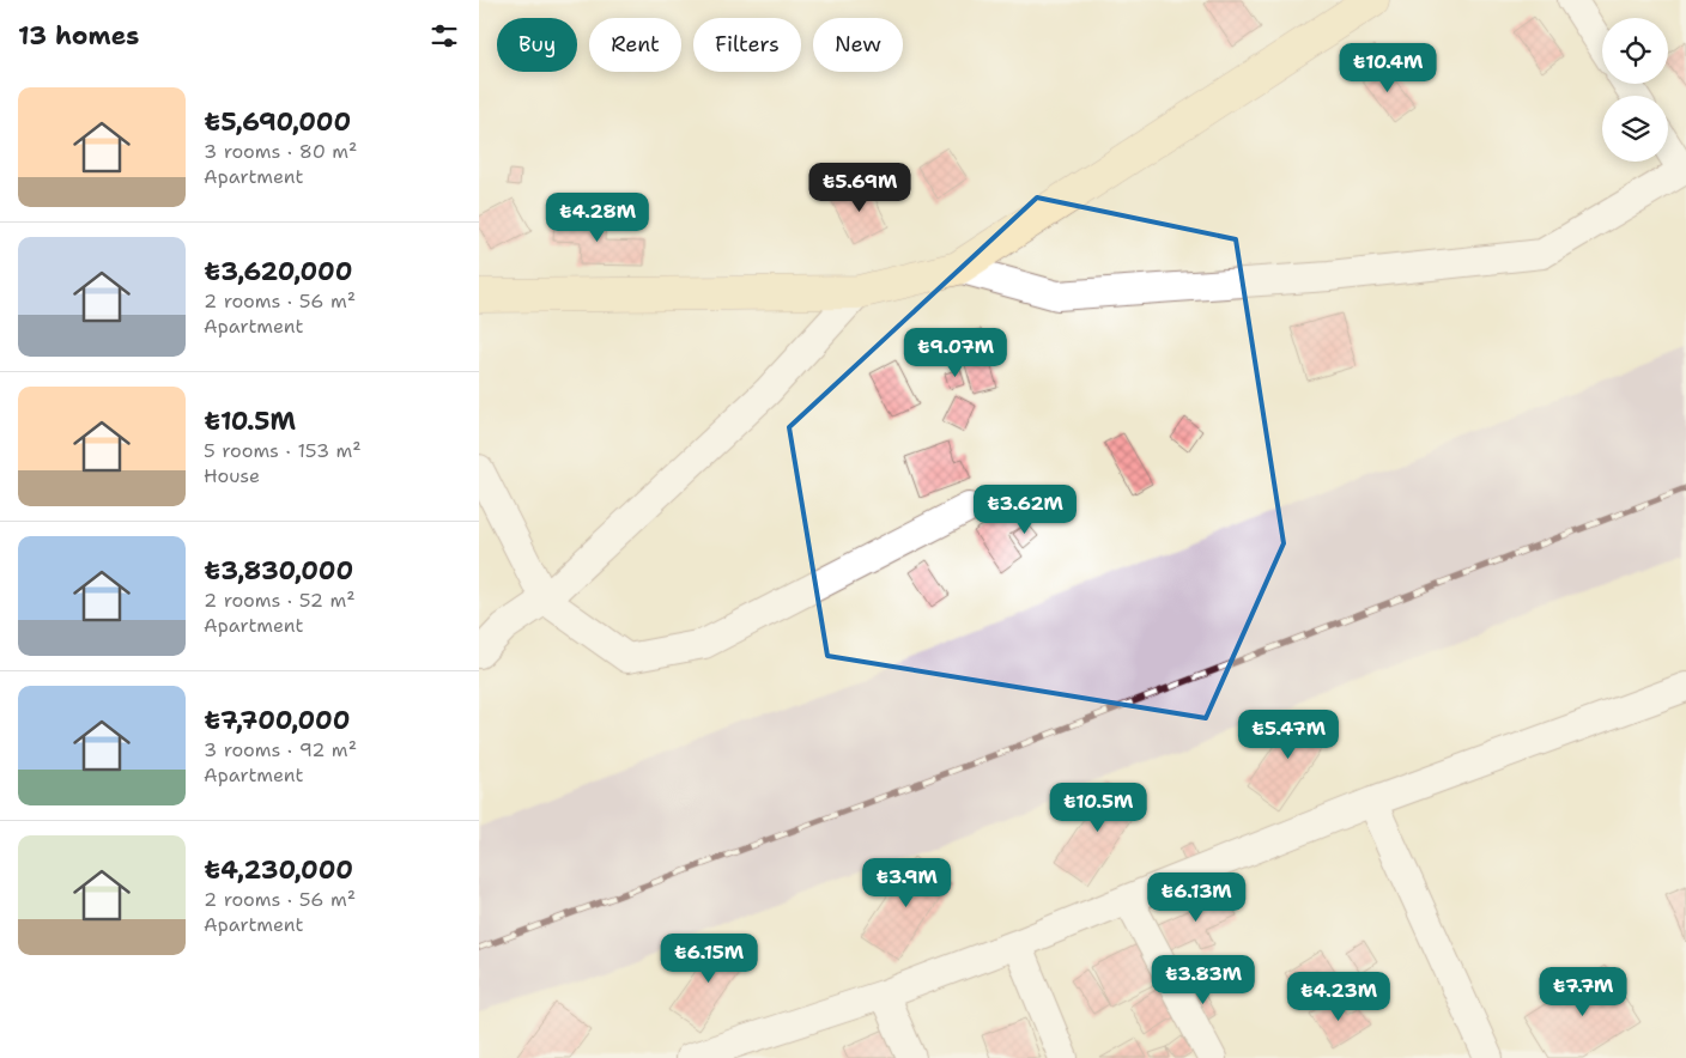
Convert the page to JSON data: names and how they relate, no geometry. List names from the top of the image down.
{
  "page": {
    "heading": "13 homes",
    "chip": [
      "Buy",
      "Rent",
      "Filters",
      "New"
    ],
    "price": [
      "₺10.4M",
      "₺5.69M",
      "₺4.28M",
      "₺9.07M",
      "₺3.62M",
      "₺5.47M",
      "₺10.5M",
      "₺3.9M",
      "₺6.13M",
      "₺6.15M",
      "₺3.83M",
      "₺7.7M",
      "₺4.23M"
    ],
    "list": [
      {
        "name": "₺5,690,000",
        "note": "3 rooms · 80 m² · Apartment"
      },
      {
        "name": "₺3,620,000",
        "note": "2 rooms · 56 m² · Apartment"
      },
      {
        "name": "₺10.5M",
        "note": "5 rooms · 153 m² · House"
      },
      {
        "name": "₺3,830,000",
        "note": "2 rooms · 52 m² · Apartment"
      },
      {
        "name": "₺7,700,000",
        "note": "3 rooms · 92 m² · Apartment"
      },
      {
        "name": "₺4,230,000",
        "note": "2 rooms · 56 m² · Apartment"
      }
    ]
  }
}
